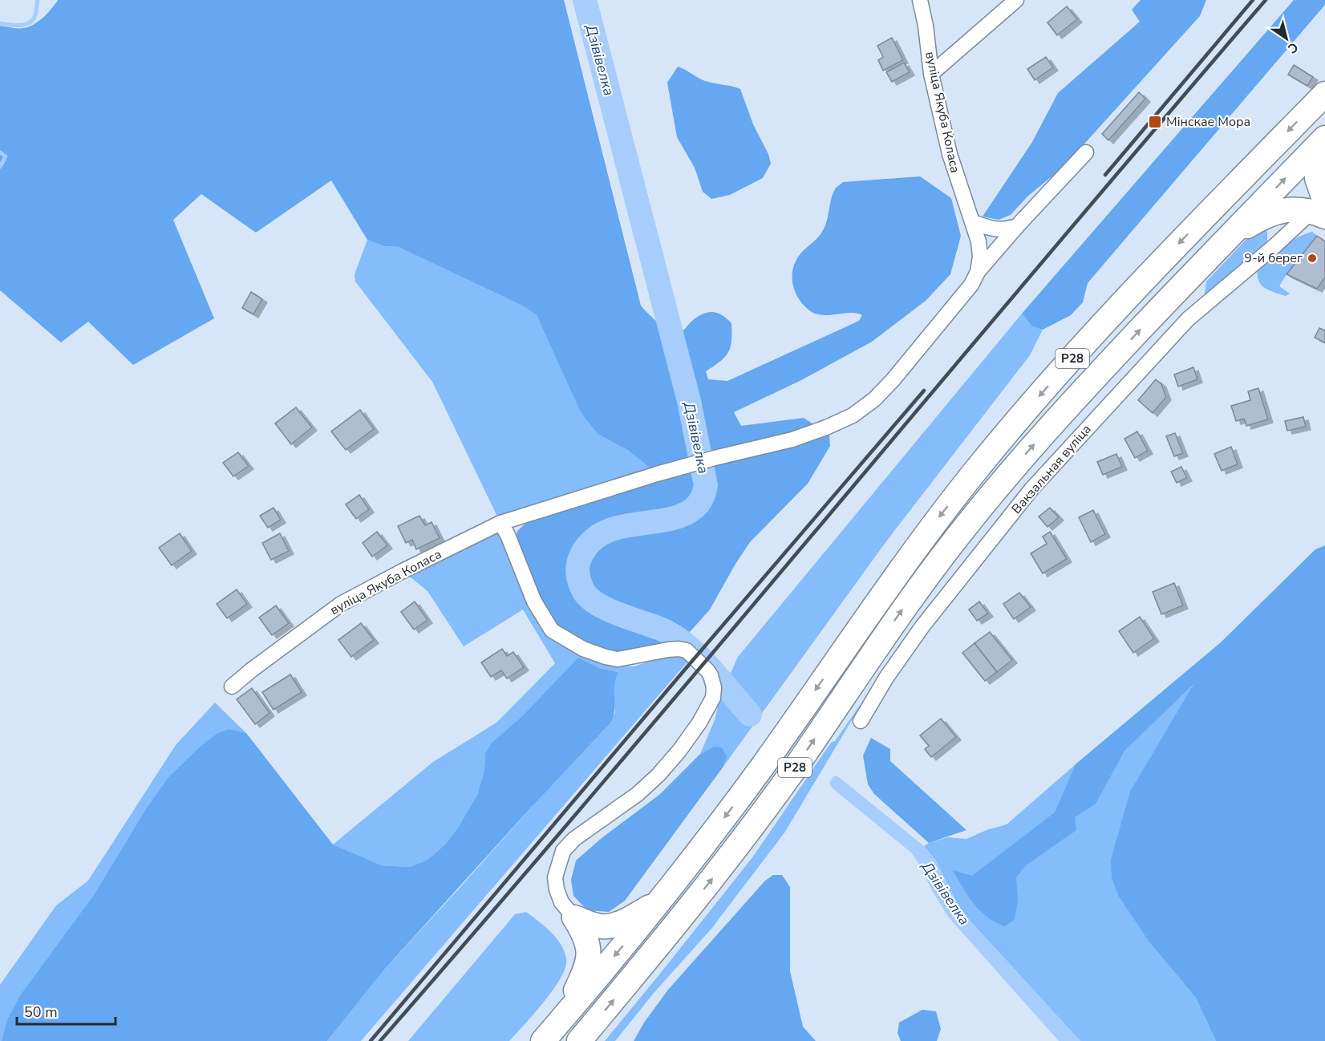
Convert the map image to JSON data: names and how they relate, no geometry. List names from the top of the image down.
{
  "streets": {
    "highway": ["Р28"],
    "street": ["вуліца Якуба Коласа", "Вакзальная вуліца"]
  },
  "water": ["Дзівівелка"],
  "places": {
    "transit": ["Мінскае Мора"],
    "other": ["9-й берег"]
  },
  "scale_bar": "50 m",
  "north": "bottom right"
}
